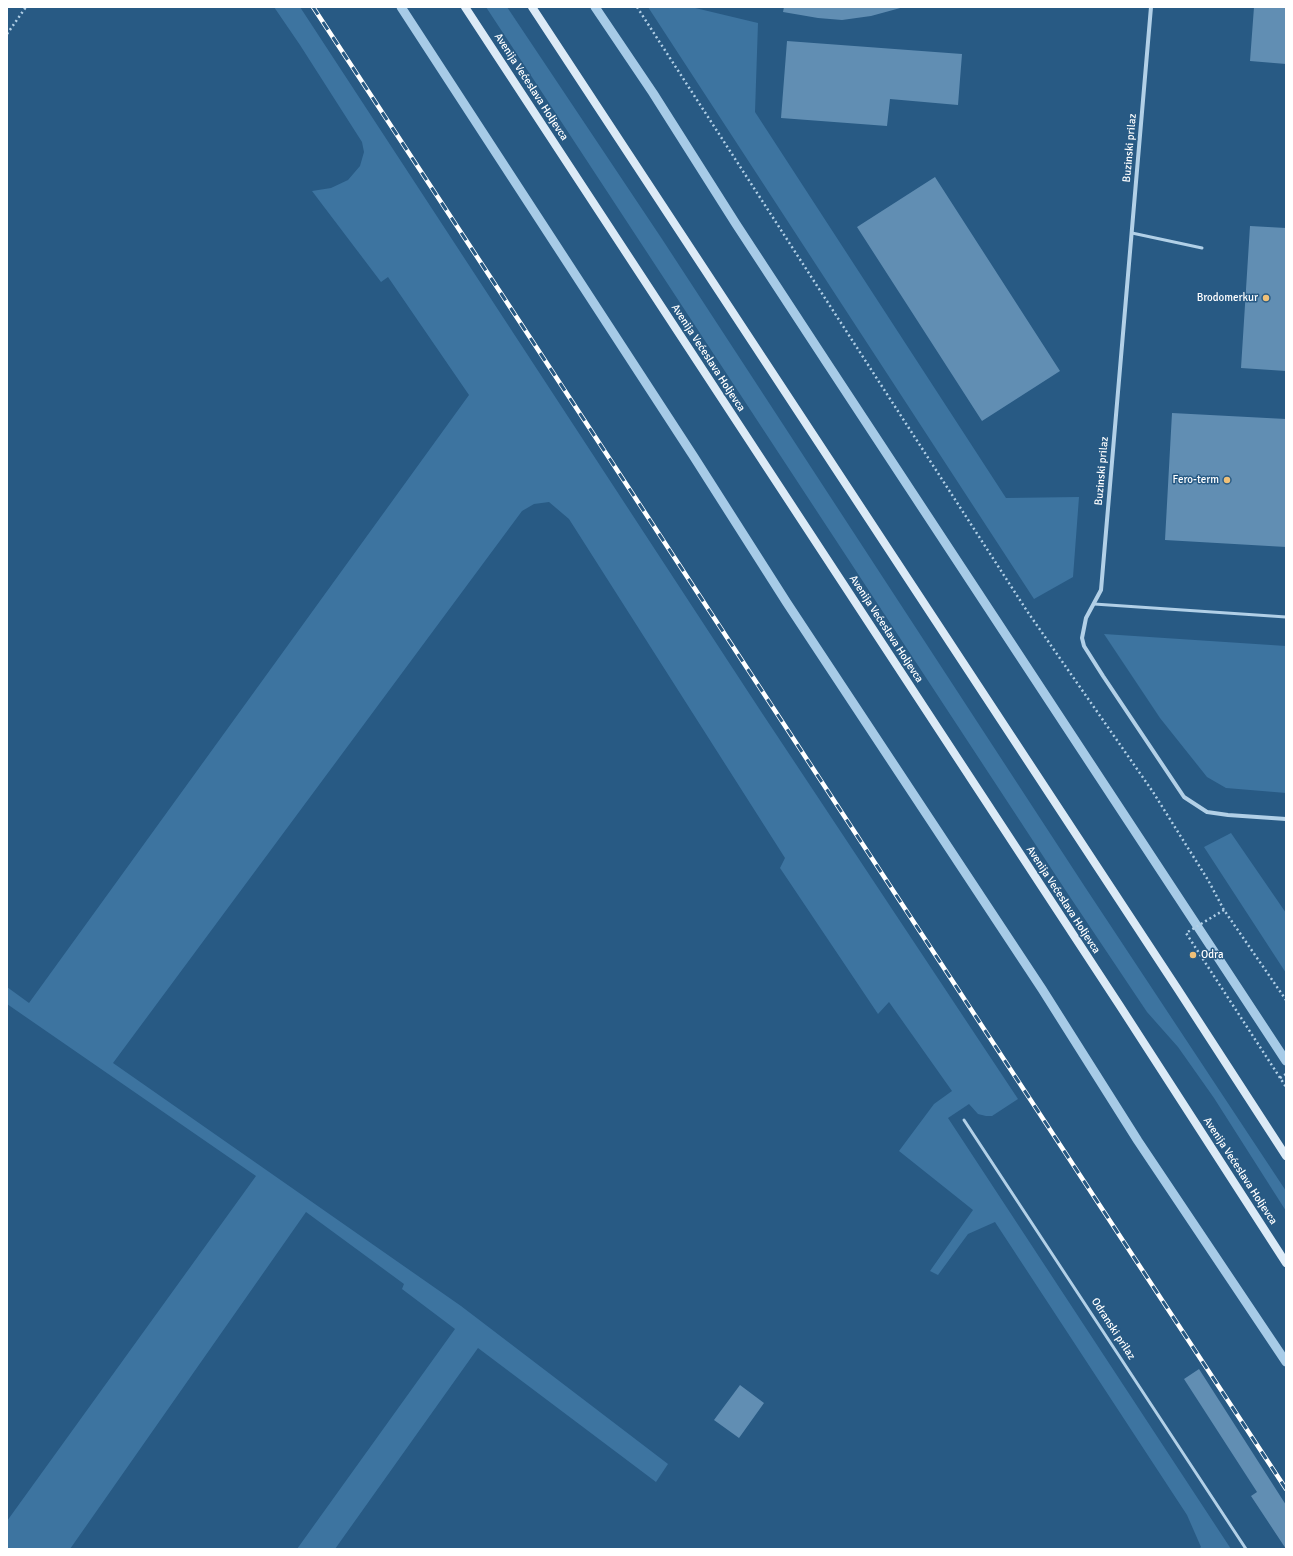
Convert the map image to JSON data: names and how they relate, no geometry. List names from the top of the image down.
{
  "streets": {
    "main road": ["Avenija Većeslava Holjevca"],
    "street": ["Buzinski prilaz"],
    "lane": ["Odranski prilaz"]
  },
  "places": ["Brodomerkur", "Fero-term", "Odra"]
}
